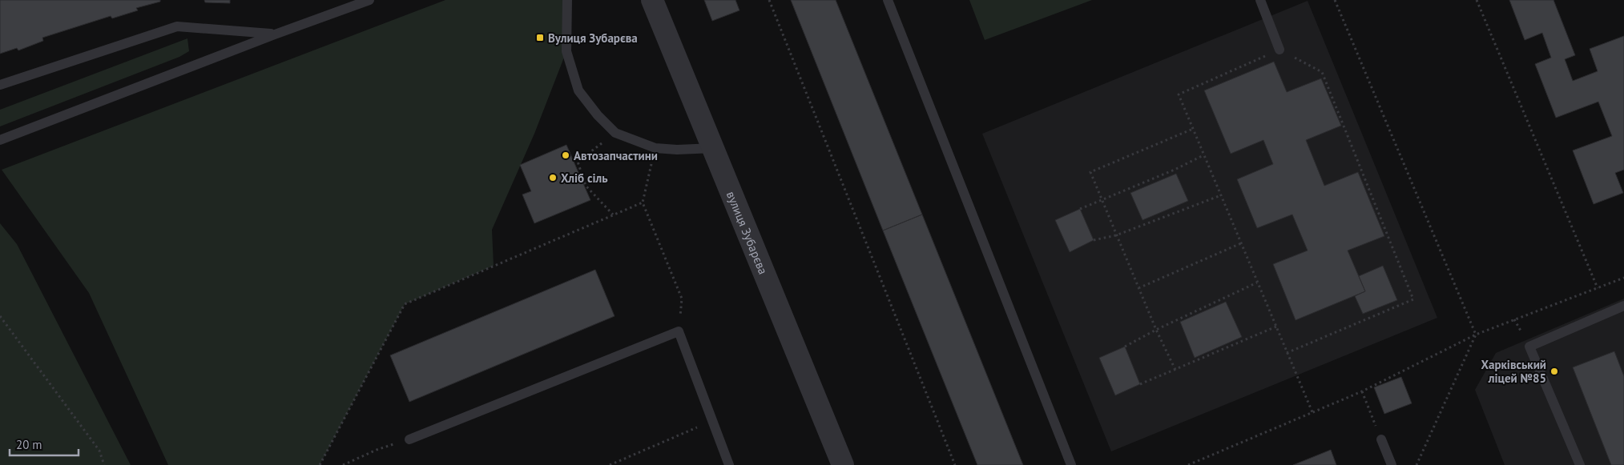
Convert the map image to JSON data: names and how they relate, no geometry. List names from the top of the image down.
{
  "streets": {
    "street": ["вулиця Зубарєва"]
  },
  "places": {
    "transit": ["Вулиця Зубарєва"],
    "other": ["Автозапчастини", "Хліб сіль", "Харківський ліцей №85"]
  },
  "scale_bar": "20 m"
}
